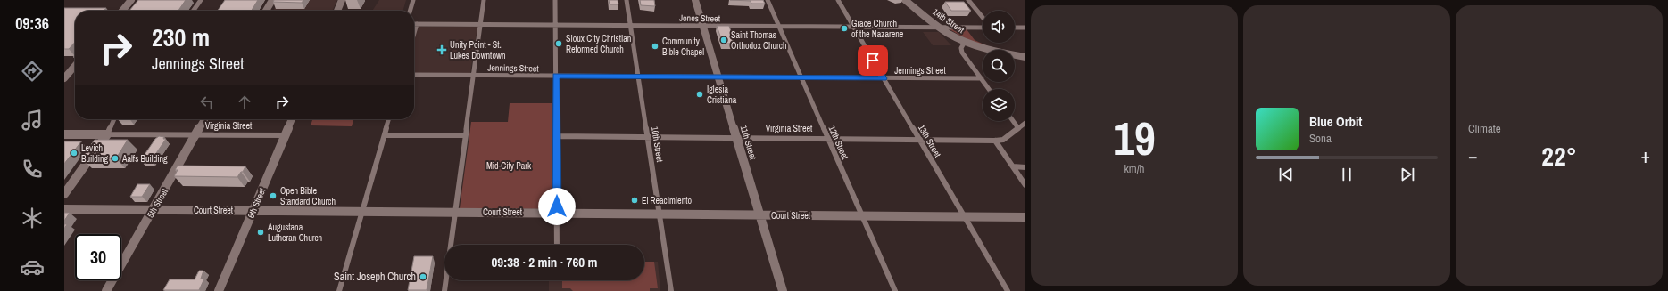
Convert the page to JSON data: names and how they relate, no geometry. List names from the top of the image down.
{
  "streets": {
    "main road": [
      "14th Street",
      "Virginia Street",
      "11th Street",
      "5th Street",
      "6th Street",
      "Court Street"
    ],
    "street": [
      "Jones Street",
      "Jennings Street",
      "13th Street",
      "12th Street",
      "10th Street"
    ]
  },
  "crossings": [
    ["Jones Street", "14th Street"],
    ["Jones Street", "13th Street"],
    ["Jones Street", "11th Street"],
    ["Jones Street", "12th Street"],
    ["Jones Street", "10th Street"],
    ["14th Street", "Jennings Street"],
    ["Jennings Street", "13th Street"],
    ["Jennings Street", "11th Street"],
    ["Jennings Street", "12th Street"],
    ["Jennings Street", "10th Street"],
    ["Virginia Street", "13th Street"],
    ["Virginia Street", "11th Street"],
    ["Virginia Street", "12th Street"],
    ["Virginia Street", "10th Street"],
    ["Virginia Street", "5th Street"],
    ["Virginia Street", "6th Street"],
    ["13th Street", "Court Street"],
    ["11th Street", "Court Street"],
    ["12th Street", "Court Street"],
    ["10th Street", "Court Street"],
    ["5th Street", "Court Street"],
    ["6th Street", "Court Street"]
  ],
  "parks": ["Mid-City Park"],
  "places": {
    "other": [
      "Grace Church of the Nazarene",
      "Saint Thomas Orthodox Church",
      "Sioux City Christian Reformed Church",
      "Community Bible Chapel",
      "Iglesia Cristiana",
      "Levich Building",
      "Aalfs Building",
      "Open Bible Standard Church",
      "El Reacimiento",
      "Augustana Lutheran Church",
      "Saint Joseph Church"
    ],
    "health": ["Unity Point - St. Lukes Downtown"]
  },
  "page": {
    "tabs": "09:36",
    "tile": [
      ["19", "km/h"],
      "Climate"
    ],
    "turn": ["230 m", "Jennings Street"],
    "song": ["Blue Orbit", "Sona"],
    "heat": ["−", "22°", "+"],
    "limit": "30",
    "trip": "09:38 · 2 min · 760 m"
  }
}
